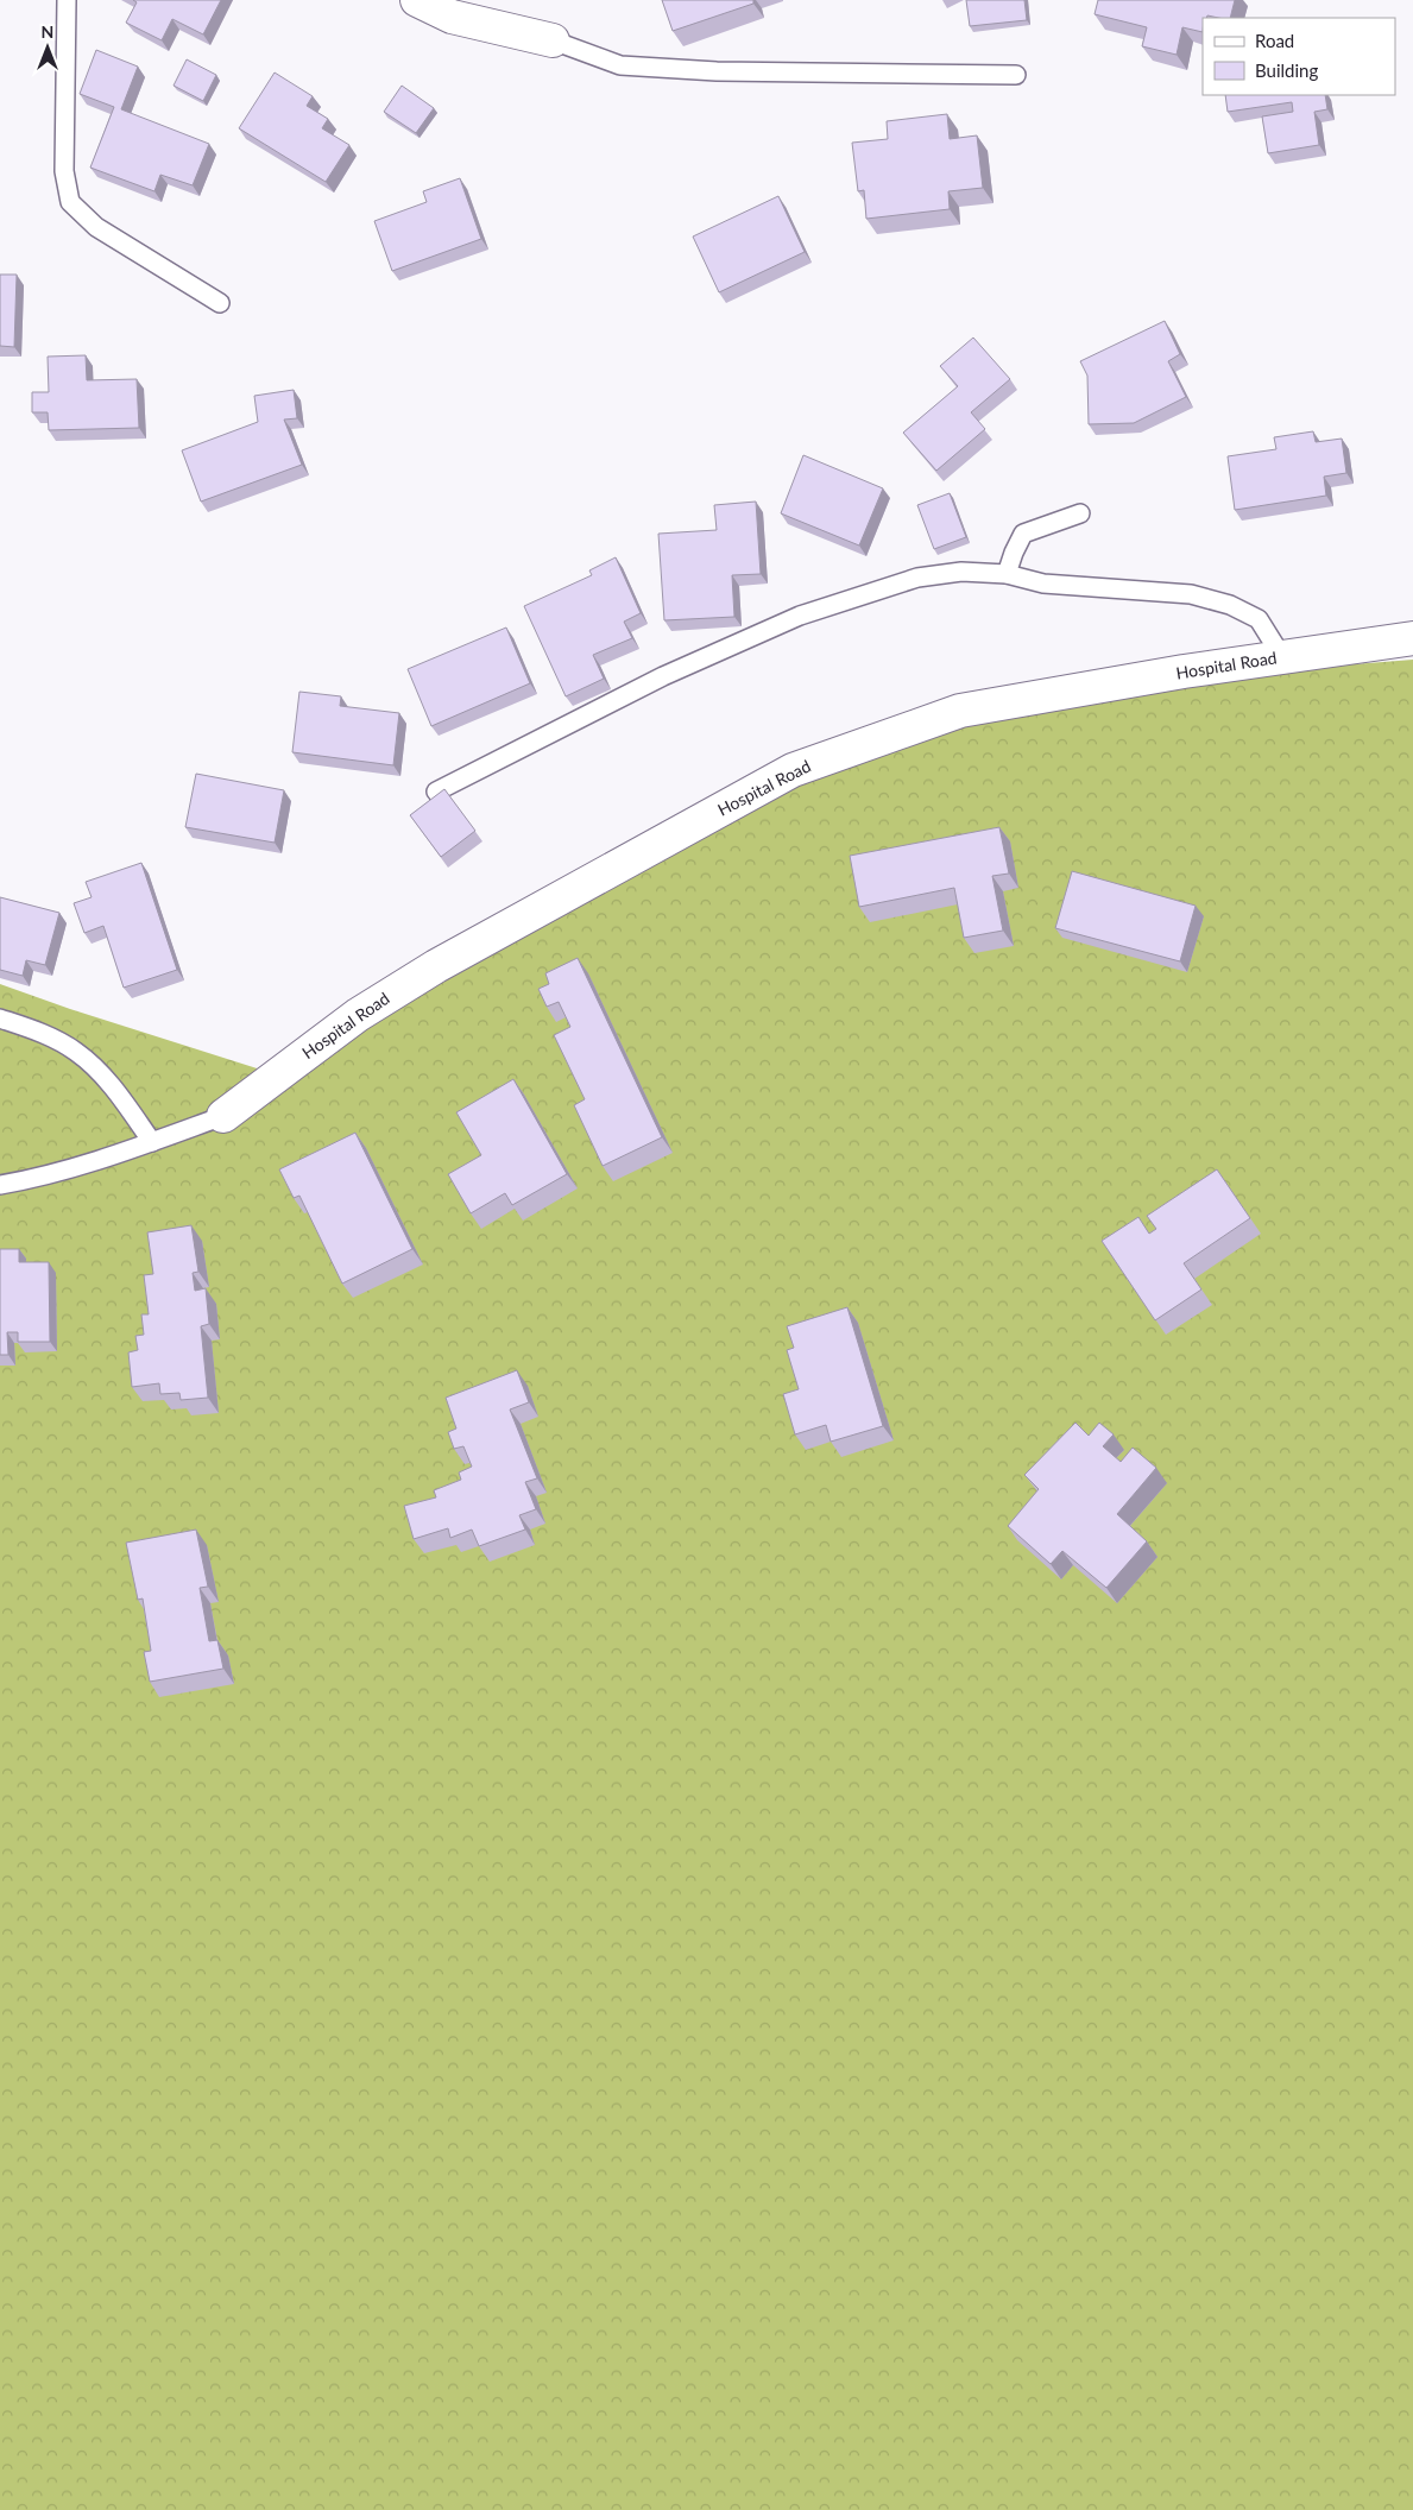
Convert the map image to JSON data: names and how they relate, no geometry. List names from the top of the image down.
{
  "streets": {
    "street": ["Hospital Road"]
  },
  "legend": ["Road", "Building"],
  "north": "top"
}
